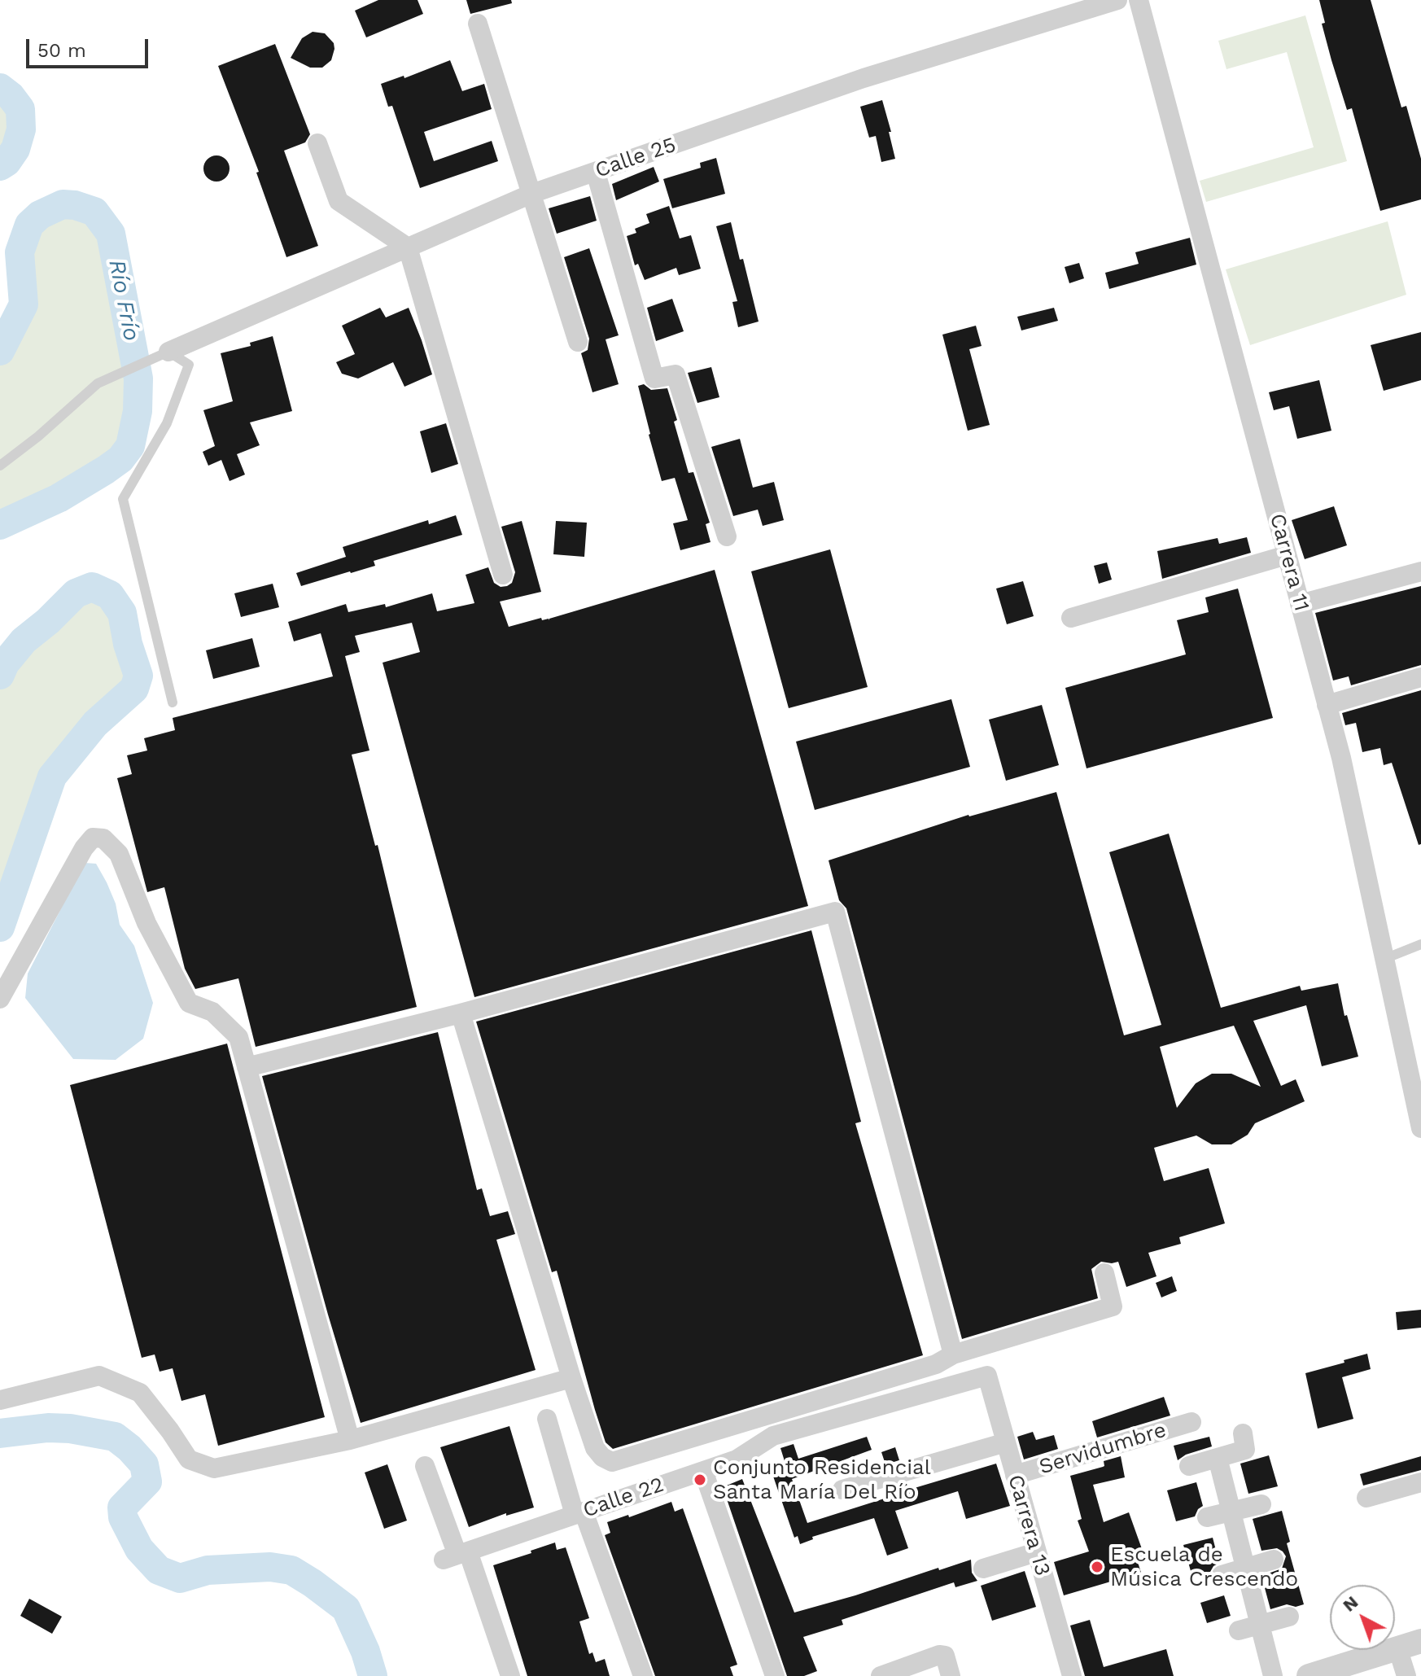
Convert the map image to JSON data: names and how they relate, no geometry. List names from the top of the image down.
{
  "streets": {
    "street": [
      "Calle 25",
      "Carrera 11",
      "Servidumbre",
      "Calle 22",
      "Carrera 13"
    ]
  },
  "crossings": [
    ["Servidumbre", "Carrera 13"],
    ["Calle 22", "Carrera 13"]
  ],
  "water": ["Río Frío"],
  "places": ["Conjunto Residencial Santa María Del Río", "Escuela de Música Crescendo"],
  "scale_bar": "50 m",
  "north": "top left"
}
